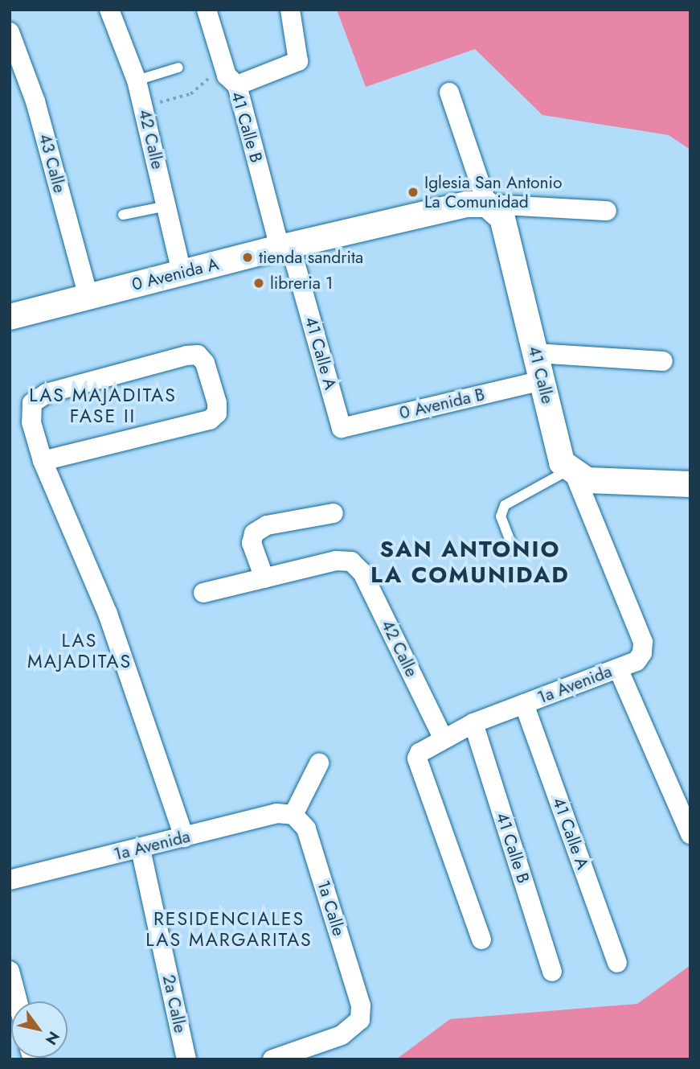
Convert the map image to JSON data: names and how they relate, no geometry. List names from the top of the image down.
{
  "streets": {
    "street": [
      "41 Calle B",
      "42 Calle",
      "43 Calle",
      "0 Avenida A",
      "41 Calle A",
      "41 Calle",
      "0 Avenida B",
      "1a Avenida",
      "1a Calle",
      "2a Calle"
    ]
  },
  "crossings": [
    ["41 Calle B", "0 Avenida A"],
    ["41 Calle B", "41 Calle A"],
    ["41 Calle B", "1a Avenida"],
    ["42 Calle", "0 Avenida A"],
    ["42 Calle", "1a Avenida"],
    ["43 Calle", "0 Avenida A"],
    ["0 Avenida A", "41 Calle A"],
    ["0 Avenida A", "41 Calle"],
    ["41 Calle A", "0 Avenida B"],
    ["41 Calle A", "1a Avenida"],
    ["41 Calle", "0 Avenida B"],
    ["41 Calle", "1a Avenida"],
    ["1a Avenida", "1a Calle"],
    ["1a Avenida", "2a Calle"]
  ],
  "districts": [
    "LAS MAJADITAS FASE II",
    "SAN ANTONIO LA COMUNIDAD",
    "LAS MAJADITAS",
    "RESIDENCIALES LAS MARGARITAS"
  ],
  "places": ["Iglesia San Antonio La Comunidad", "tienda sandrita", "libreria 1"],
  "north": "bottom right"
}
